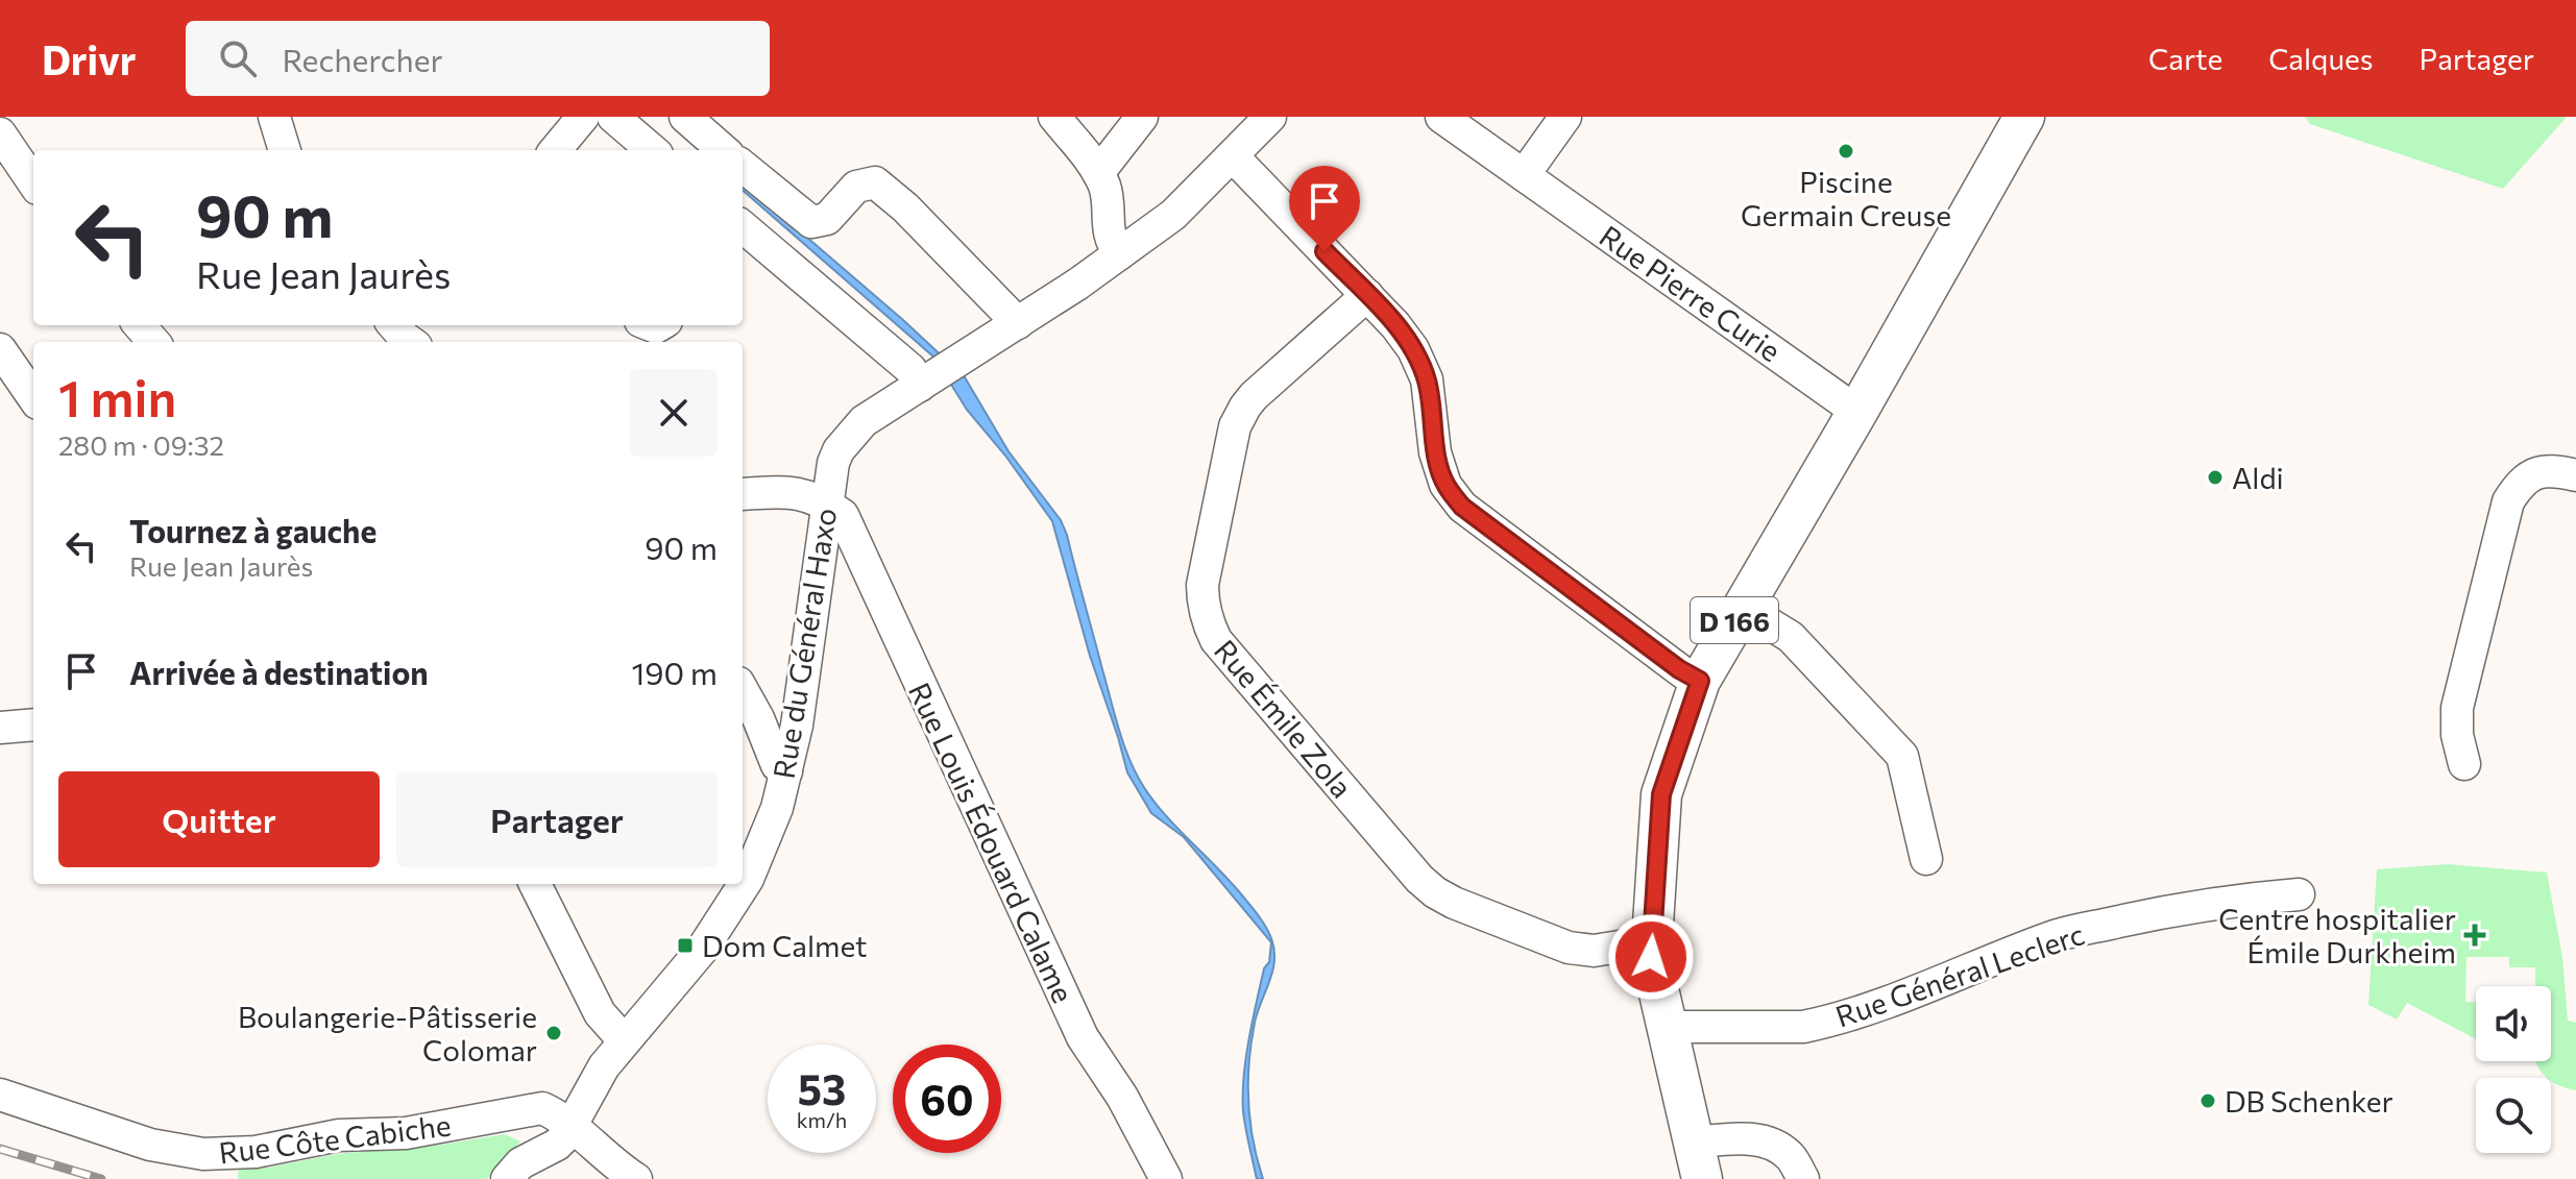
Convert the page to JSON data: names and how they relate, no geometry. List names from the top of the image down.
{
  "streets": {
    "main road": ["D 166"],
    "street": [
      "Rue Pierre Curie",
      "Rue du Général Haxo",
      "Rue Émile Zola",
      "Rue Louis Édouard Calame",
      "Rue Général Leclerc",
      "Rue Côte Cabiche"
    ]
  },
  "crossings": [
    ["Rue Pierre Curie", "D 166"],
    ["D 166", "Rue Émile Zola"],
    ["D 166", "Rue Général Leclerc"],
    ["Rue du Général Haxo", "Rue Louis Édouard Calame"],
    ["Rue du Général Haxo", "Rue Côte Cabiche"]
  ],
  "places": {
    "other": [
      "Piscine Germain Creuse",
      "Aldi",
      "Boulangerie-Pâtisserie Colomar",
      "DB Schenker"
    ],
    "health": ["Centre hospitalier Émile Durkheim"],
    "transit": ["Dom Calmet"]
  },
  "page": {
    "header": "Drivr",
    "search": "Rechercher",
    "nav": ["Carte", "Calques", "Partager"],
    "turn": ["90 m", "Rue Jean Jaurès"],
    "heading": ["1 min", "280 m · 09:32"],
    "list": [
      {
        "name": "Tournez à gauche",
        "note": "Rue Jean Jaurès",
        "value": "90 m"
      },
      {
        "name": "Arrivée à destination",
        "value": "190 m"
      }
    ],
    "buttons": ["Quitter", "Partager"],
    "speed": "53 km/h",
    "limit": "60"
  }
}
